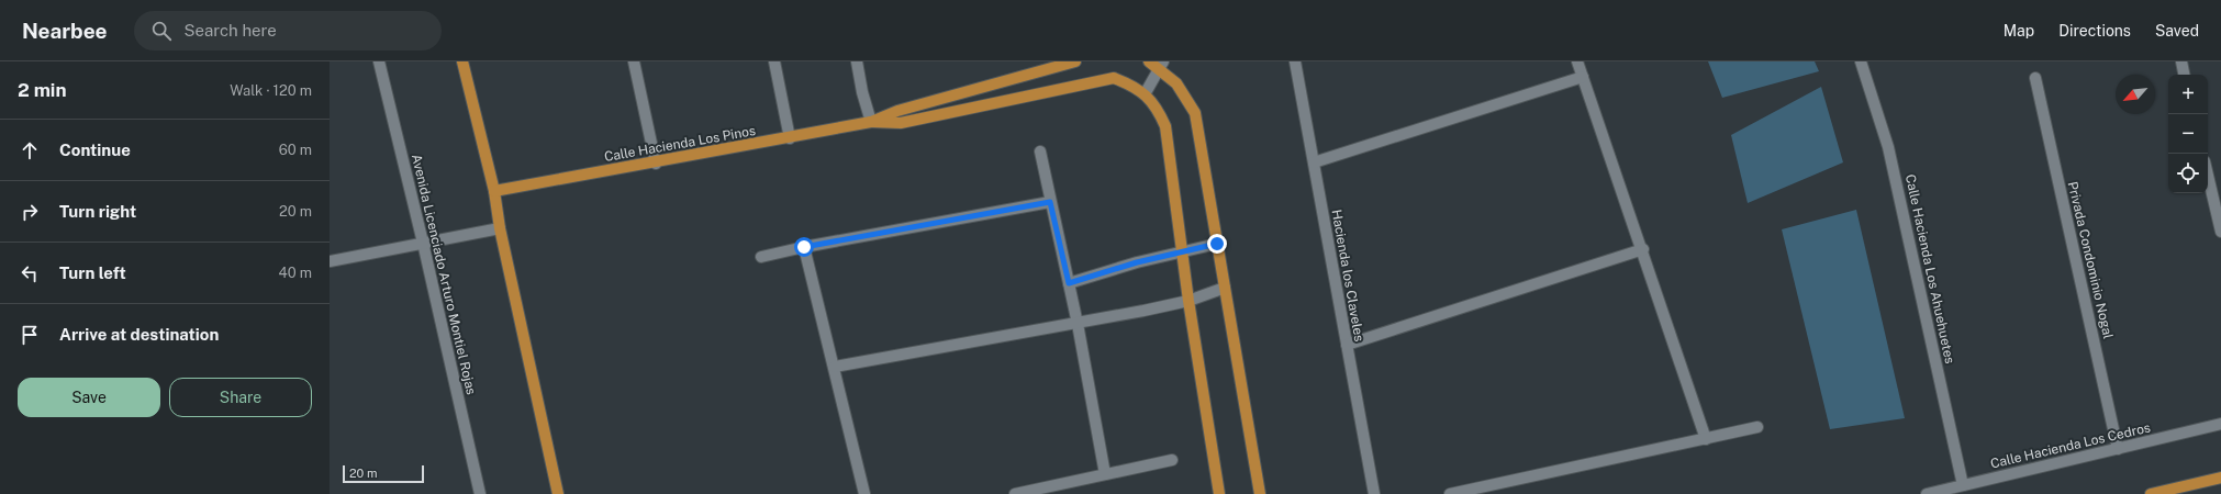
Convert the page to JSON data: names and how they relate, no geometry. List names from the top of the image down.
{
  "streets": {
    "main road": ["Calle Hacienda Los Pinos"],
    "street": [
      "Privada Condominio Nogal",
      "Calle Hacienda Los Ahuehuetes",
      "Avenida Licenciado Arturo Montiel Rojas",
      "Hacienda los Claveles",
      "Calle Hacienda Los Cedros"
    ]
  },
  "crossings": [
    ["Privada Condominio Nogal", "Calle Hacienda Los Cedros"],
    ["Calle Hacienda Los Ahuehuetes", "Calle Hacienda Los Cedros"]
  ],
  "scale_bar": "20 m",
  "north": "bottom left",
  "page": {
    "header": "Nearbee",
    "search": "Search here",
    "nav": ["Map", "Directions", "Saved"],
    "heading": ["2 min", "Walk · 120 m"],
    "map_buttons": ["+", "−"],
    "list": [
      ["Continue", "60 m"],
      ["Turn right", "20 m"],
      ["Turn left", "40 m"],
      "Arrive at destination"
    ],
    "buttons": ["Save", "Share"],
    "scale": "20 m"
  }
}
